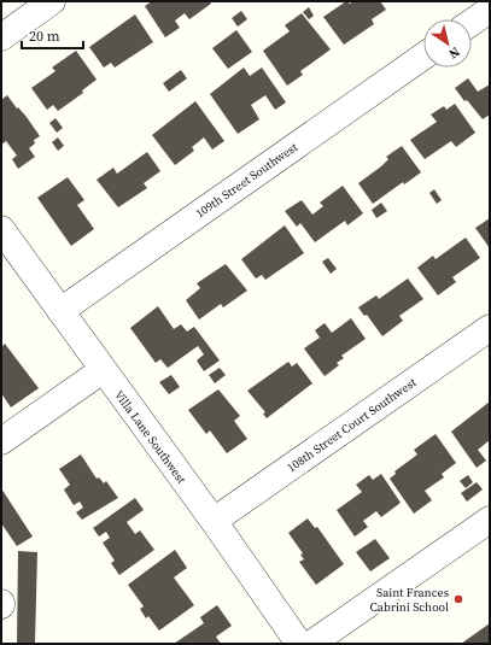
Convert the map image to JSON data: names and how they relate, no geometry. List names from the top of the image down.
{
  "streets": {
    "street": ["109th Street Southwest", "108th Street Court Southwest", "Villa Lane Southwest"]
  },
  "crossings": [
    ["109th Street Southwest", "Villa Lane Southwest"],
    ["108th Street Court Southwest", "Villa Lane Southwest"]
  ],
  "places": ["Saint Frances Cabrini School"],
  "scale_bar": "20 m",
  "north": "bottom right"
}
